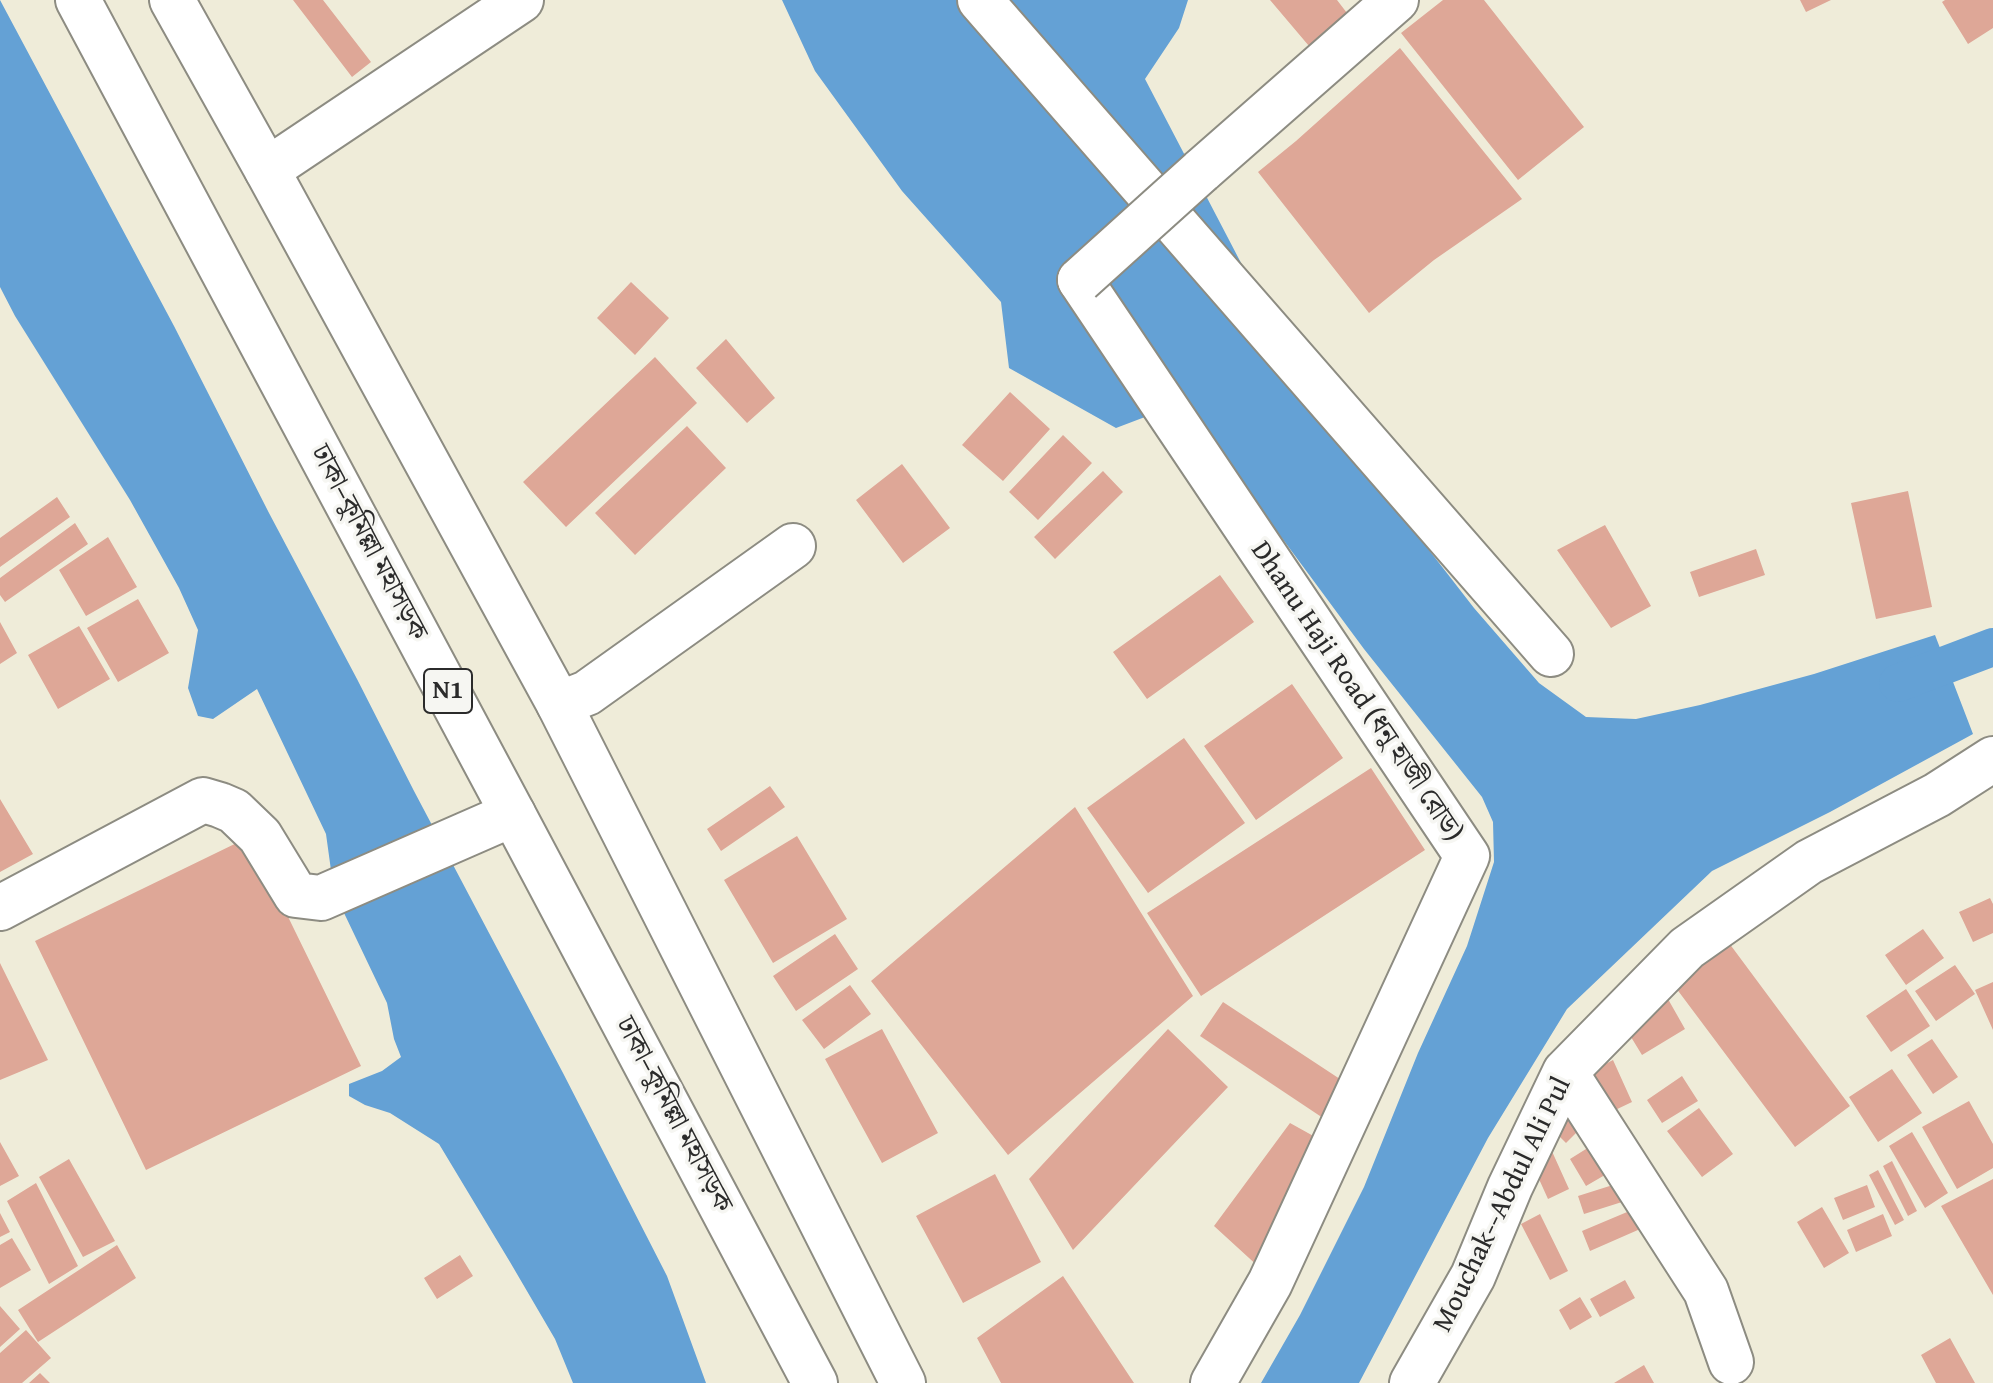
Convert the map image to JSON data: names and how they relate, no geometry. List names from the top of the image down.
{
  "streets": {
    "main road": [
      "ঢাকা–কুমিল্লা মহাসড়ক",
      "N1",
      "Dhanu Haji Road (ধনু হাজী রোড)",
      "Mouchak--Abdul Ali Pul"
    ]
  }
}
